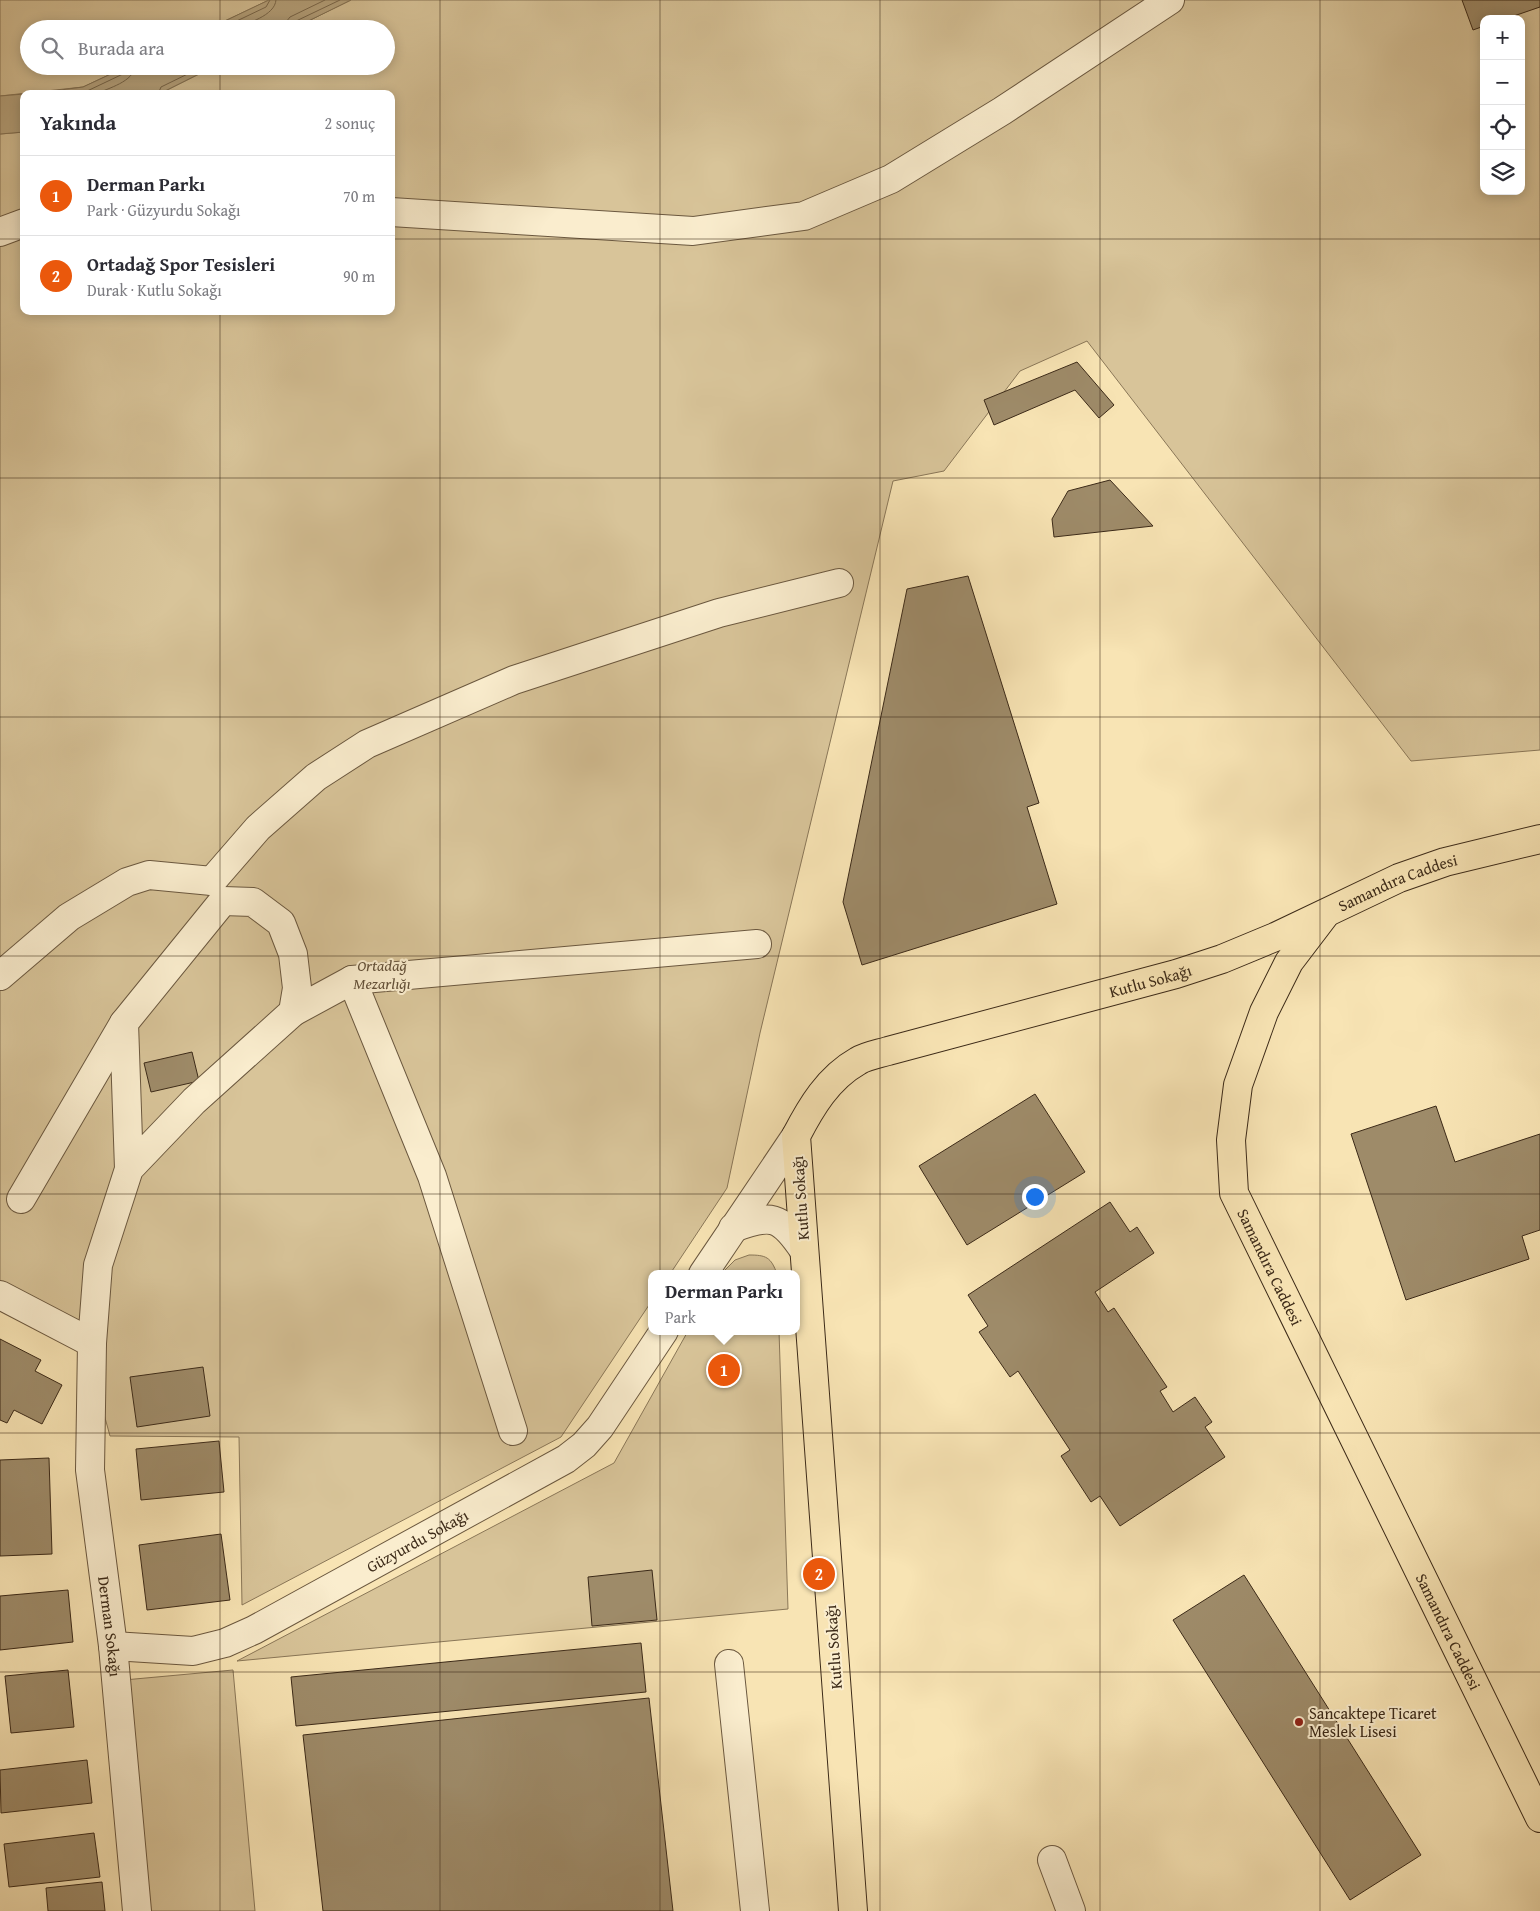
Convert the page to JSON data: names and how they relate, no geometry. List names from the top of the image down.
{
  "streets": {
    "main road": ["Samandıra Caddesi", "Kutlu Sokağı"],
    "street": ["Güzyurdu Sokağı", "Derman Sokağı"]
  },
  "crossings": [
    ["Samandıra Caddesi", "Kutlu Sokağı"],
    ["Güzyurdu Sokağı", "Derman Sokağı"]
  ],
  "parks": ["Ortadağ Mezarlığı"],
  "places": ["Sancaktepe Ticaret Meslek Lisesi"],
  "page": {
    "map_buttons": ["+", "−"],
    "search": "Burada ara",
    "heading": ["Yakında", "2 sonuç"],
    "list": [
      {
        "mark": "1",
        "name": "Derman Parkı",
        "note": "Park · Güzyurdu Sokağı",
        "value": "70 m"
      },
      {
        "mark": "2",
        "name": "Ortadağ Spor Tesisleri",
        "note": "Durak · Kutlu Sokağı",
        "value": "90 m"
      }
    ],
    "popup": ["Derman Parkı", "Park"],
    "pins": ["1", "2"]
  }
}
